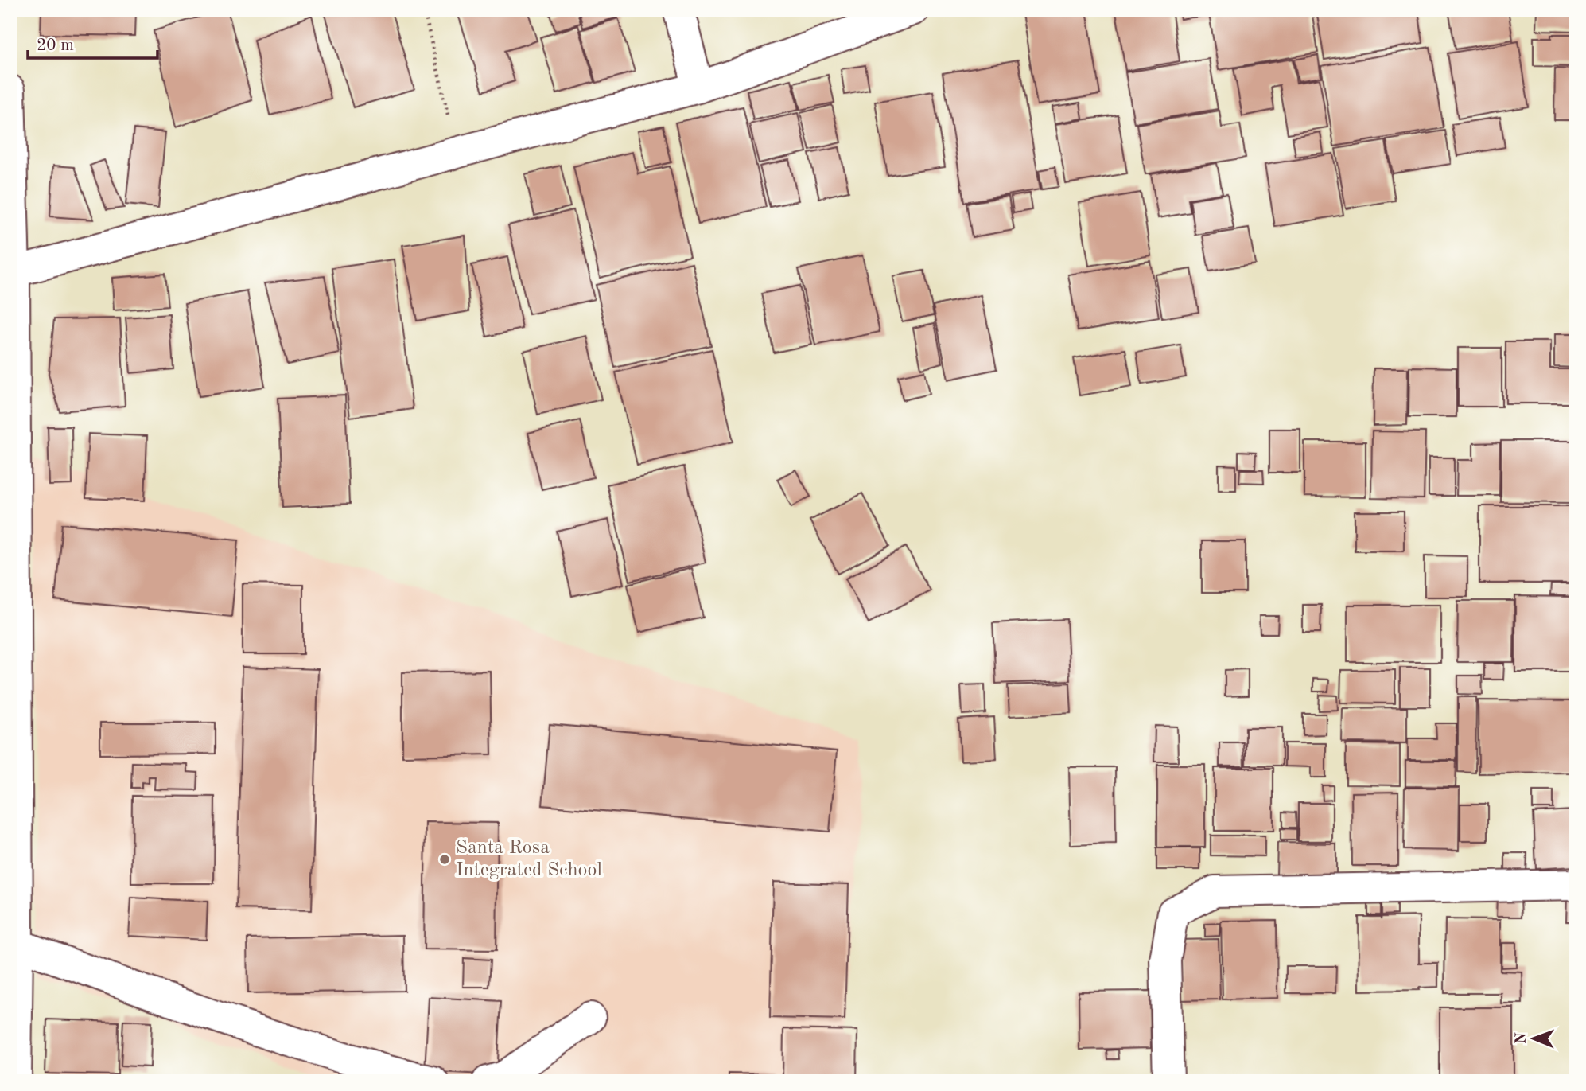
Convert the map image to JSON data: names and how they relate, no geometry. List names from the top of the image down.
{
  "places": ["Santa Rosa Integrated School"],
  "scale_bar": "20 m",
  "north": "left"
}
